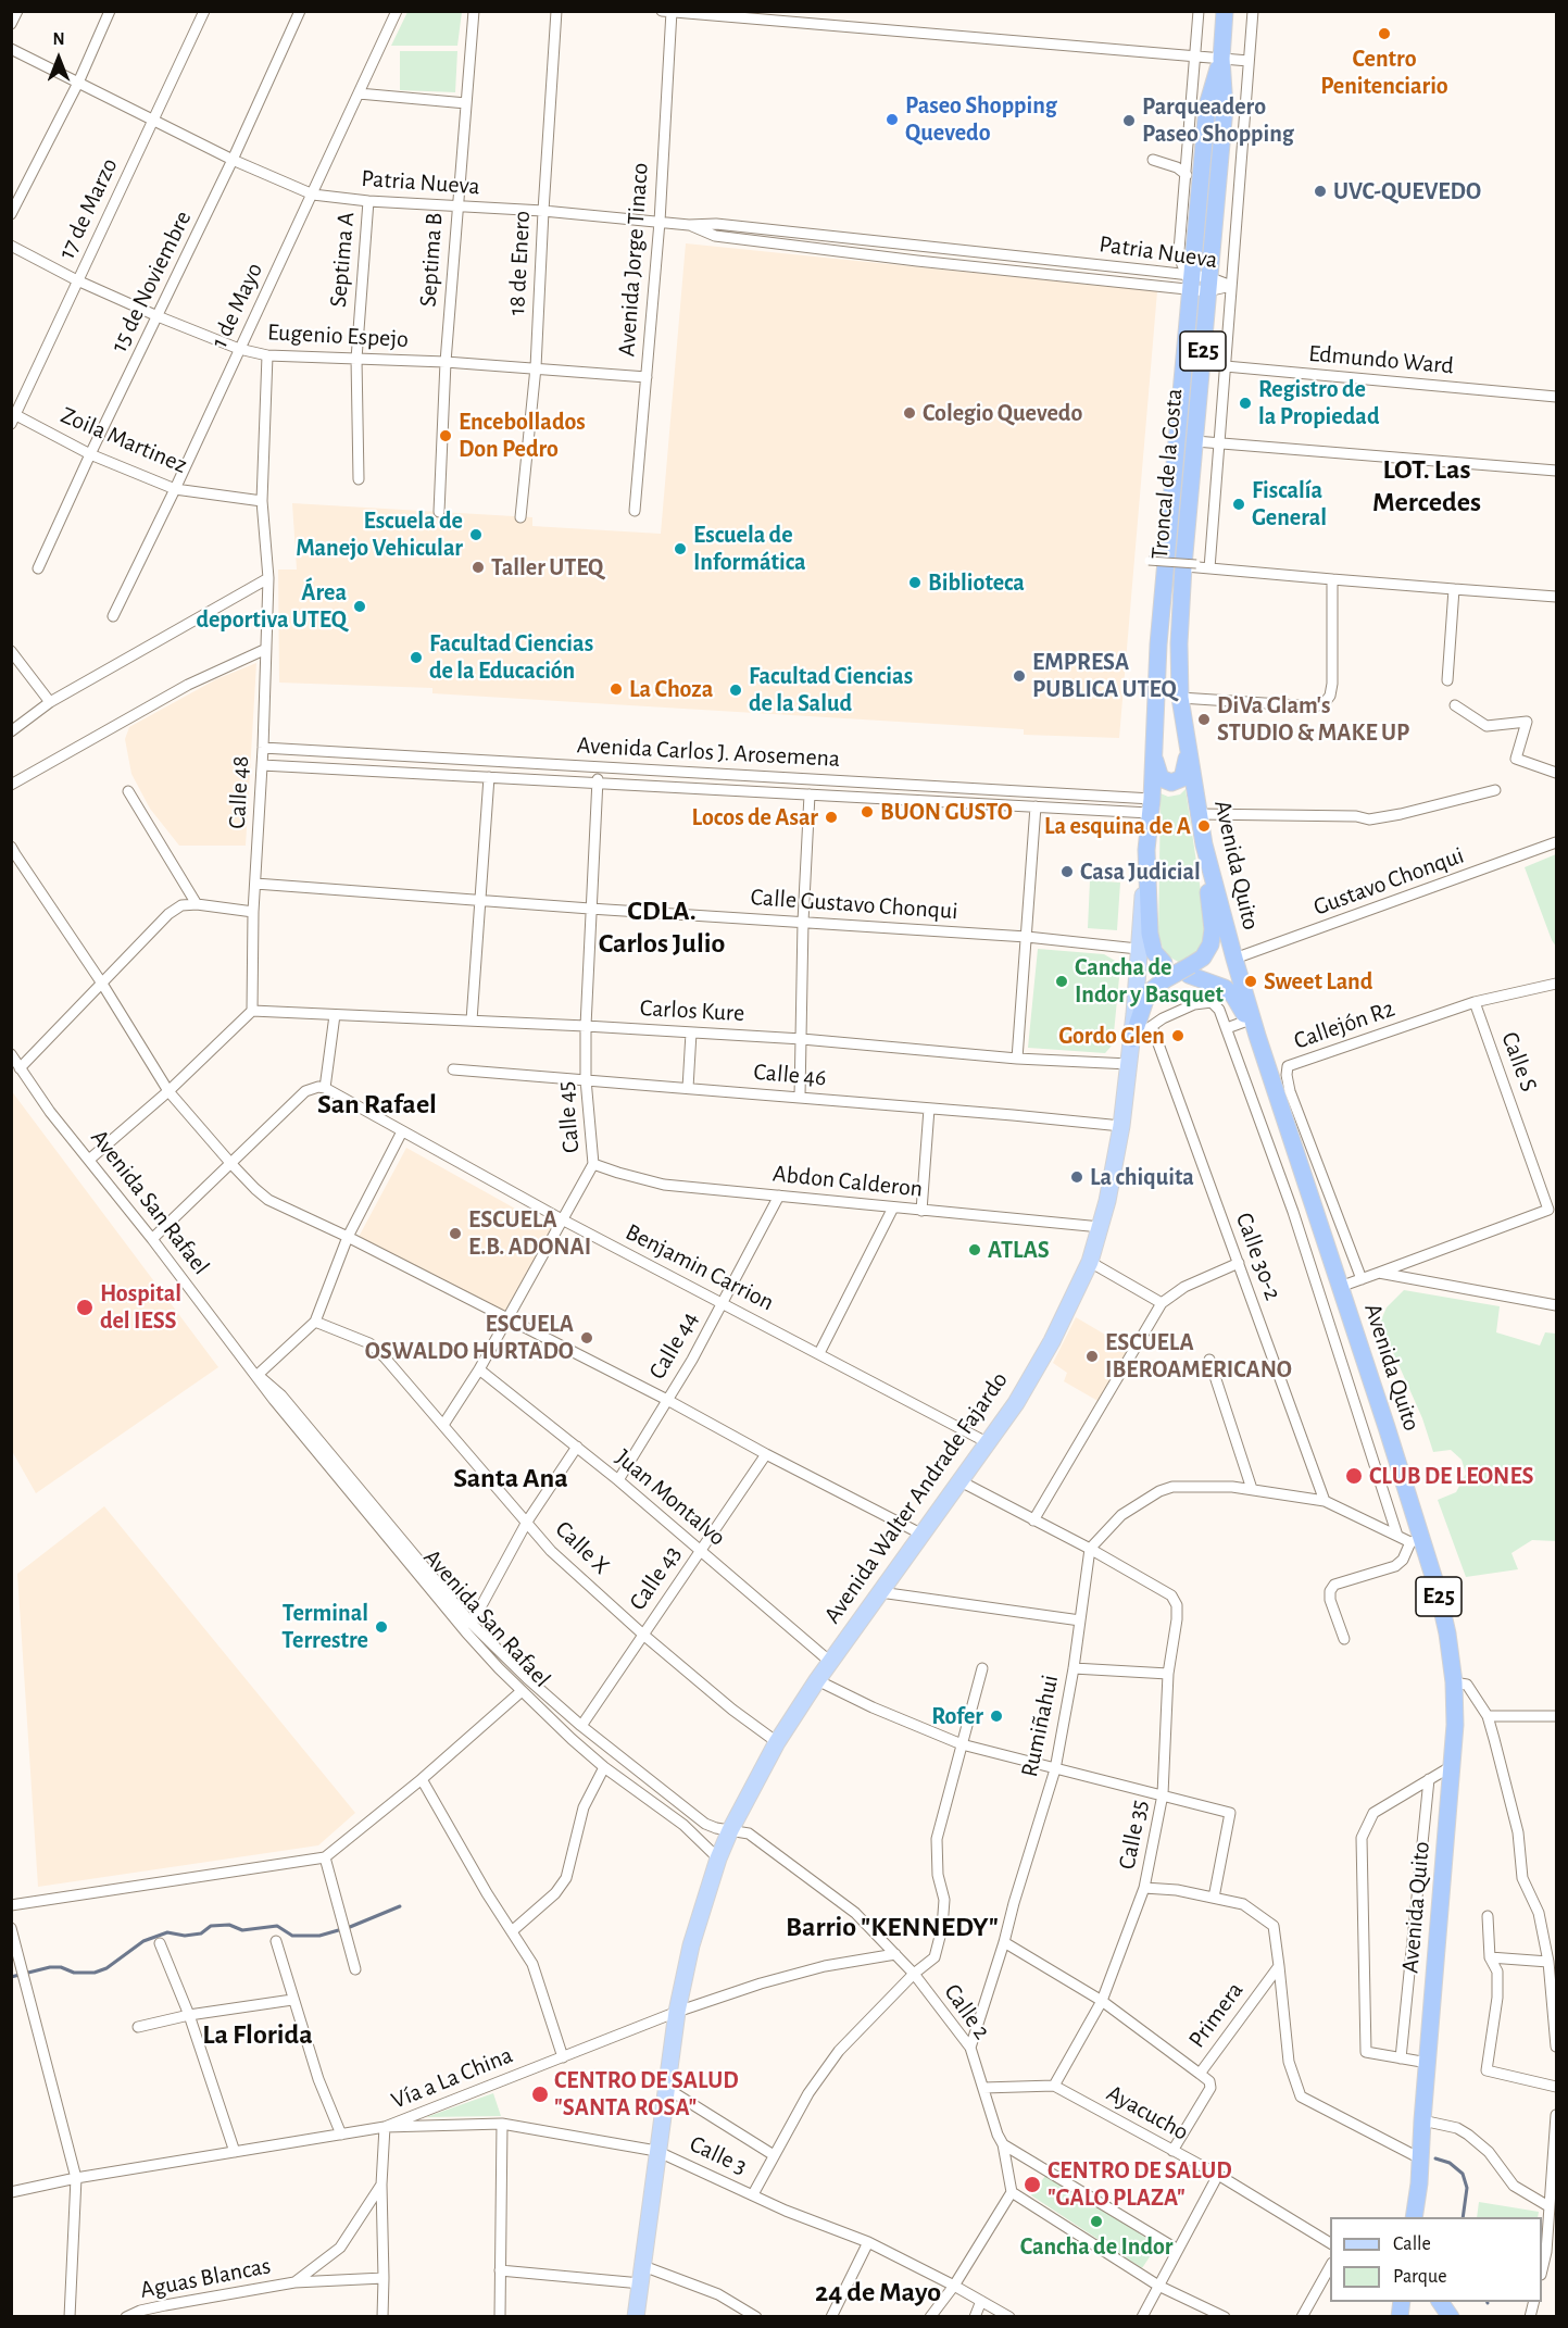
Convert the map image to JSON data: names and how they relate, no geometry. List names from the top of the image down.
{
  "streets": {
    "highway": [
      "E25",
      "Troncal de la Costa",
      "Avenida Quito",
      "Avenida Walter Andrade Fajardo"
    ],
    "street": [
      "Patria Nueva",
      "17 de Marzo",
      "Septima A",
      "Septima B",
      "Avenida Jorge Tinaco",
      "18 de Enero",
      "15 de Noviembre",
      "1 de Mayo",
      "Eugenio Espejo",
      "Edmundo Ward",
      "Zoila Martinez",
      "Avenida Carlos J. Arosemena",
      "Calle 48",
      "Gustavo Chonqui",
      "Calle Gustavo Chonqui",
      "Carlos Kure",
      "Callejón R2",
      "Calle S",
      "Calle 46",
      "Calle 45",
      "Abdon Calderon",
      "Avenida San Rafael",
      "Calle 30-2",
      "Benjamin Carrion",
      "Calle 44",
      "Juan Montalvo",
      "Calle X",
      "Calle 43",
      "Rumiñahui",
      "Calle 35",
      "Calle 2",
      "Primera",
      "Vía a La China",
      "Ayacucho",
      "Calle 3",
      "Aguas Blancas"
    ]
  },
  "crossings": [
    ["Patria Nueva", "17 de Marzo"],
    ["Patria Nueva", "Septima A"],
    ["Patria Nueva", "Septima B"],
    ["Patria Nueva", "Avenida Jorge Tinaco"],
    ["Patria Nueva", "18 de Enero"],
    ["Patria Nueva", "15 de Noviembre"],
    ["Patria Nueva", "1 de Mayo"],
    ["Patria Nueva", "Troncal de la Costa"],
    ["17 de Marzo", "Eugenio Espejo"],
    ["17 de Marzo", "Zoila Martinez"],
    ["Septima A", "Eugenio Espejo"],
    ["Septima B", "Eugenio Espejo"],
    ["Avenida Jorge Tinaco", "Eugenio Espejo"],
    ["18 de Enero", "Eugenio Espejo"],
    ["15 de Noviembre", "Eugenio Espejo"],
    ["15 de Noviembre", "Zoila Martinez"],
    ["1 de Mayo", "Eugenio Espejo"],
    ["1 de Mayo", "Zoila Martinez"],
    ["Eugenio Espejo", "Calle 48"],
    ["Edmundo Ward", "Troncal de la Costa"],
    ["Zoila Martinez", "Calle 48"],
    ["Troncal de la Costa", "Avenida Quito"],
    ["Troncal de la Costa", "Avenida Walter Andrade Fajardo"],
    ["Avenida Carlos J. Arosemena", "Calle 48"],
    ["Avenida Carlos J. Arosemena", "Calle 45"],
    ["Avenida Carlos J. Arosemena", "Avenida Walter Andrade Fajardo"],
    ["Calle 48", "Calle Gustavo Chonqui"],
    ["Calle 48", "Carlos Kure"],
    ["Avenida Quito", "Gustavo Chonqui"],
    ["Calle Gustavo Chonqui", "Calle 45"],
    ["Calle Gustavo Chonqui", "Avenida Walter Andrade Fajardo"],
    ["Carlos Kure", "Calle 45"],
    ["Carlos Kure", "Avenida Walter Andrade Fajardo"],
    ["Callejón R2", "Calle S"],
    ["Calle 46", "Calle 45"],
    ["Calle 46", "Avenida Walter Andrade Fajardo"],
    ["Calle 45", "Abdon Calderon"],
    ["Calle 45", "Benjamin Carrion"],
    ["Calle 45", "Juan Montalvo"],
    ["Calle 45", "Calle X"],
    ["Abdon Calderon", "Calle 44"],
    ["Abdon Calderon", "Avenida Walter Andrade Fajardo"],
    ["Avenida San Rafael", "Avenida Walter Andrade Fajardo"],
    ["Avenida San Rafael", "Calle 43"],
    ["Avenida San Rafael", "Calle 2"],
    ["Benjamin Carrion", "Calle 44"],
    ["Benjamin Carrion", "Avenida Walter Andrade Fajardo"],
    ["Calle 44", "Juan Montalvo"],
    ["Juan Montalvo", "Avenida Walter Andrade Fajardo"],
    ["Juan Montalvo", "Calle 43"],
    ["Avenida Walter Andrade Fajardo", "Calle X"],
    ["Avenida Walter Andrade Fajardo", "Calle 2"],
    ["Avenida Walter Andrade Fajardo", "Vía a La China"],
    ["Avenida Walter Andrade Fajardo", "Calle 3"],
    ["Calle X", "Calle 43"],
    ["Rumiñahui", "Calle 35"],
    ["Rumiñahui", "Calle 2"],
    ["Rumiñahui", "Primera"],
    ["Calle 35", "Primera"],
    ["Calle 35", "Ayacucho"],
    ["Calle 2", "Vía a La China"],
    ["Vía a La China", "Calle 3"]
  ],
  "districts": [
    "LOT. Las Mercedes",
    "CDLA. Carlos Julio",
    "San Rafael",
    "Santa Ana",
    "Barrio \"KENNEDY\"",
    "La Florida",
    "24 de Mayo"
  ],
  "places": [
    "Centro Penitenciario",
    "Paseo Shopping Quevedo",
    "Parqueadero Paseo Shopping",
    "UVC-QUEVEDO",
    "Registro de la Propiedad",
    "Colegio Quevedo",
    "Encebollados Don Pedro",
    "Fiscalía General",
    "Escuela de Manejo Vehicular",
    "Escuela de Informática",
    "Taller UTEQ",
    "Biblioteca",
    "Área deportiva UTEQ",
    "Facultad Ciencias de la Educación",
    "EMPRESA PUBLICA UTEQ",
    "La Choza",
    "Facultad Ciencias de la Salud",
    "DiVa Glam's STUDIO & MAKE UP",
    "BUON GUSTO",
    "Locos de Asar",
    "La esquina de A",
    "Casa Judicial",
    "Cancha de Indor y Basquet",
    "Sweet Land",
    "Gordo Glen",
    "La chiquita",
    "ESCUELA E.B. ADONAI",
    "ATLAS",
    "Hospital del IESS",
    "ESCUELA OSWALDO HURTADO",
    "ESCUELA IBEROAMERICANO",
    "CLUB DE LEONES",
    "Terminal Terrestre",
    "Rofer",
    "CENTRO DE SALUD \"SANTA ROSA\"",
    "CENTRO DE SALUD \"GALO PLAZA\"",
    "Cancha de Indor"
  ],
  "legend": ["Calle", "Parque"],
  "north": "top"
}
